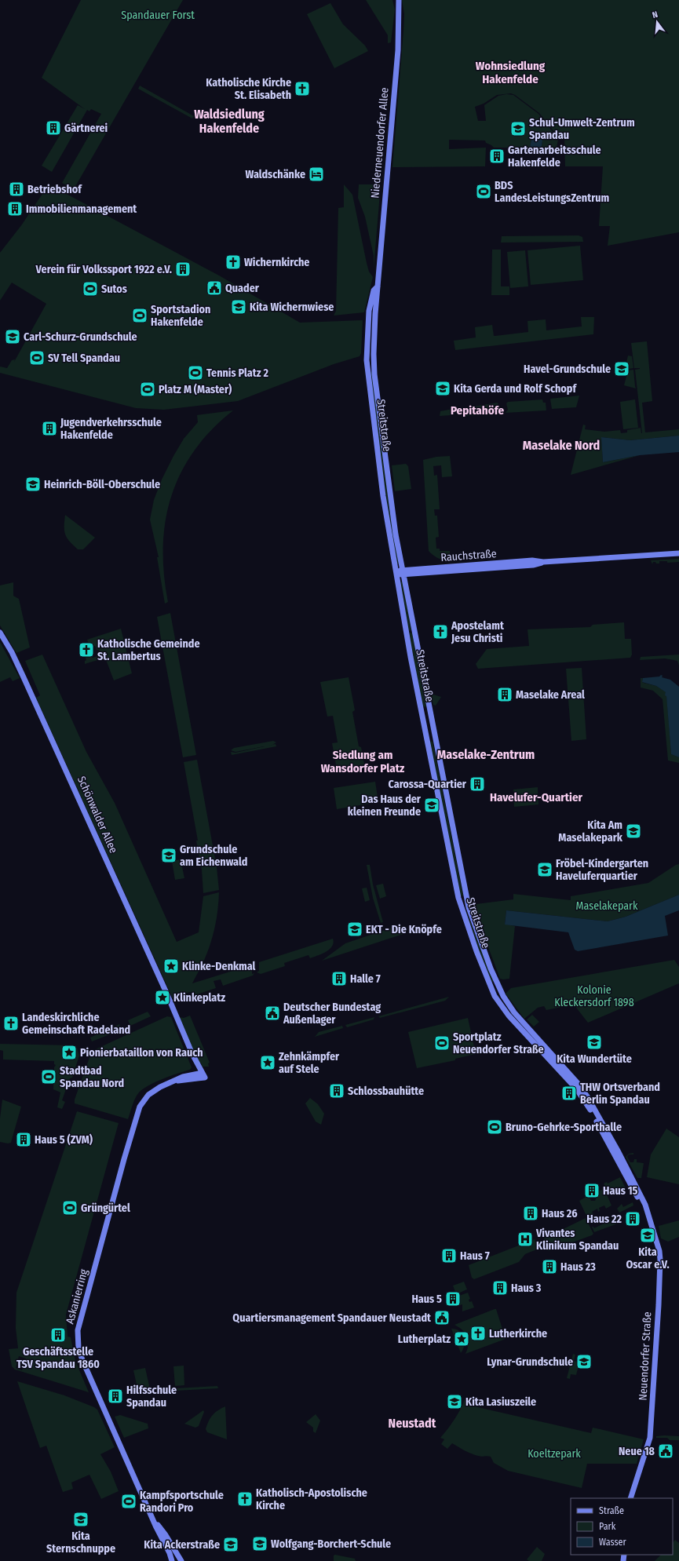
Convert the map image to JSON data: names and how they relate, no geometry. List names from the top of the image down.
{
  "streets": {
    "main road": [
      "Niederneuendorfer Allee",
      "Streitstraße",
      "Rauchstraße",
      "Schönwalder Allee",
      "Askanierring",
      "Neuendorfer Straße"
    ]
  },
  "crossings": [
    ["Niederneuendorfer Allee", "Streitstraße"],
    ["Streitstraße", "Rauchstraße"],
    ["Streitstraße", "Neuendorfer Straße"],
    ["Schönwalder Allee", "Askanierring"]
  ],
  "districts": [
    "Wohnsiedlung Hakenfelde",
    "Waldsiedlung Hakenfelde",
    "Pepitahöfe",
    "Maselake Nord",
    "Maselake-Zentrum",
    "Siedlung am Wansdorfer Platz",
    "Havelufer-Quartier",
    "Neustadt"
  ],
  "parks": [
    "Spandauer Forst",
    "Maselakepark",
    "Kolonie Kleckersdorf 1898",
    "Koeltzepark"
  ],
  "places": {
    "church": [
      "Katholische Kirche St. Elisabeth",
      "Wichernkirche",
      "Apostelamt Jesu Christi",
      "Katholische Gemeinde St. Lambertus",
      "Landeskirchliche Gemeinschaft Radeland",
      "Lutherkirche",
      "Katholisch-Apostolische Kirche"
    ],
    "building": [
      "Gärtnerei",
      "Gartenarbeitsschule Hakenfelde",
      "Betriebshof",
      "Immobilienmanagement",
      "Verein für Volkssport 1922 e.V.",
      "Jugendverkehrsschule Hakenfelde",
      "Maselake Areal",
      "Carossa-Quartier",
      "Halle 7",
      "Schlossbauhütte",
      "THW Ortsverband Berlin Spandau",
      "Haus 5 (ZVM)",
      "Haus 15",
      "Haus 26",
      "Haus 22",
      "Haus 7",
      "Haus 23",
      "Haus 3",
      "Haus 5",
      "Geschäftsstelle TSV Spandau 1860",
      "Hilfsschule Spandau"
    ],
    "school or university": [
      "Schul-Umwelt-Zentrum Spandau",
      "Kita Wichernwiese",
      "Carl-Schurz-Grundschule",
      "Havel-Grundschule",
      "Kita Gerda und Rolf Schopf",
      "Heinrich-Böll-Oberschule",
      "Das Haus der kleinen Freunde",
      "Kita Am Maselakepark",
      "Grundschule am Eichenwald",
      "Fröbel-Kindergarten Haveluferquartier",
      "EKT - Die Knöpfe",
      "Kita Wundertüte",
      "Kita Oscar e.V.",
      "Lynar-Grundschule",
      "Kita Lasiuszeile",
      "Kita Sternschnuppe",
      "Wolfgang-Borchert-Schule",
      "Kita Ackerstraße"
    ],
    "hotel": ["Waldschänke"],
    "sports": [
      "BDS LandesLeistungsZentrum",
      "Sutos",
      "Sportstadion Hakenfelde",
      "SV Tell Spandau",
      "Tennis Platz 2",
      "Platz M (Master)",
      "Sportplatz Neuendorfer Straße",
      "Stadtbad Spandau Nord",
      "Bruno-Gehrke-Sporthalle",
      "Grüngürtel",
      "Kampfsportschule Randori Pro"
    ],
    "public building": [
      "Quader",
      "Deutscher Bundestag Außenlager",
      "Quartiersmanagement Spandauer Neustadt",
      "Neue 18"
    ],
    "place": [
      "Klinke-Denkmal",
      "Klinkeplatz",
      "Pionierbataillon von Rauch",
      "Zehnkämpfer auf Stele",
      "Lutherplatz"
    ],
    "hospital": ["Vivantes Klinikum Spandau"]
  },
  "legend": ["Straße", "Park", "Wasser"],
  "north": "top"
}
